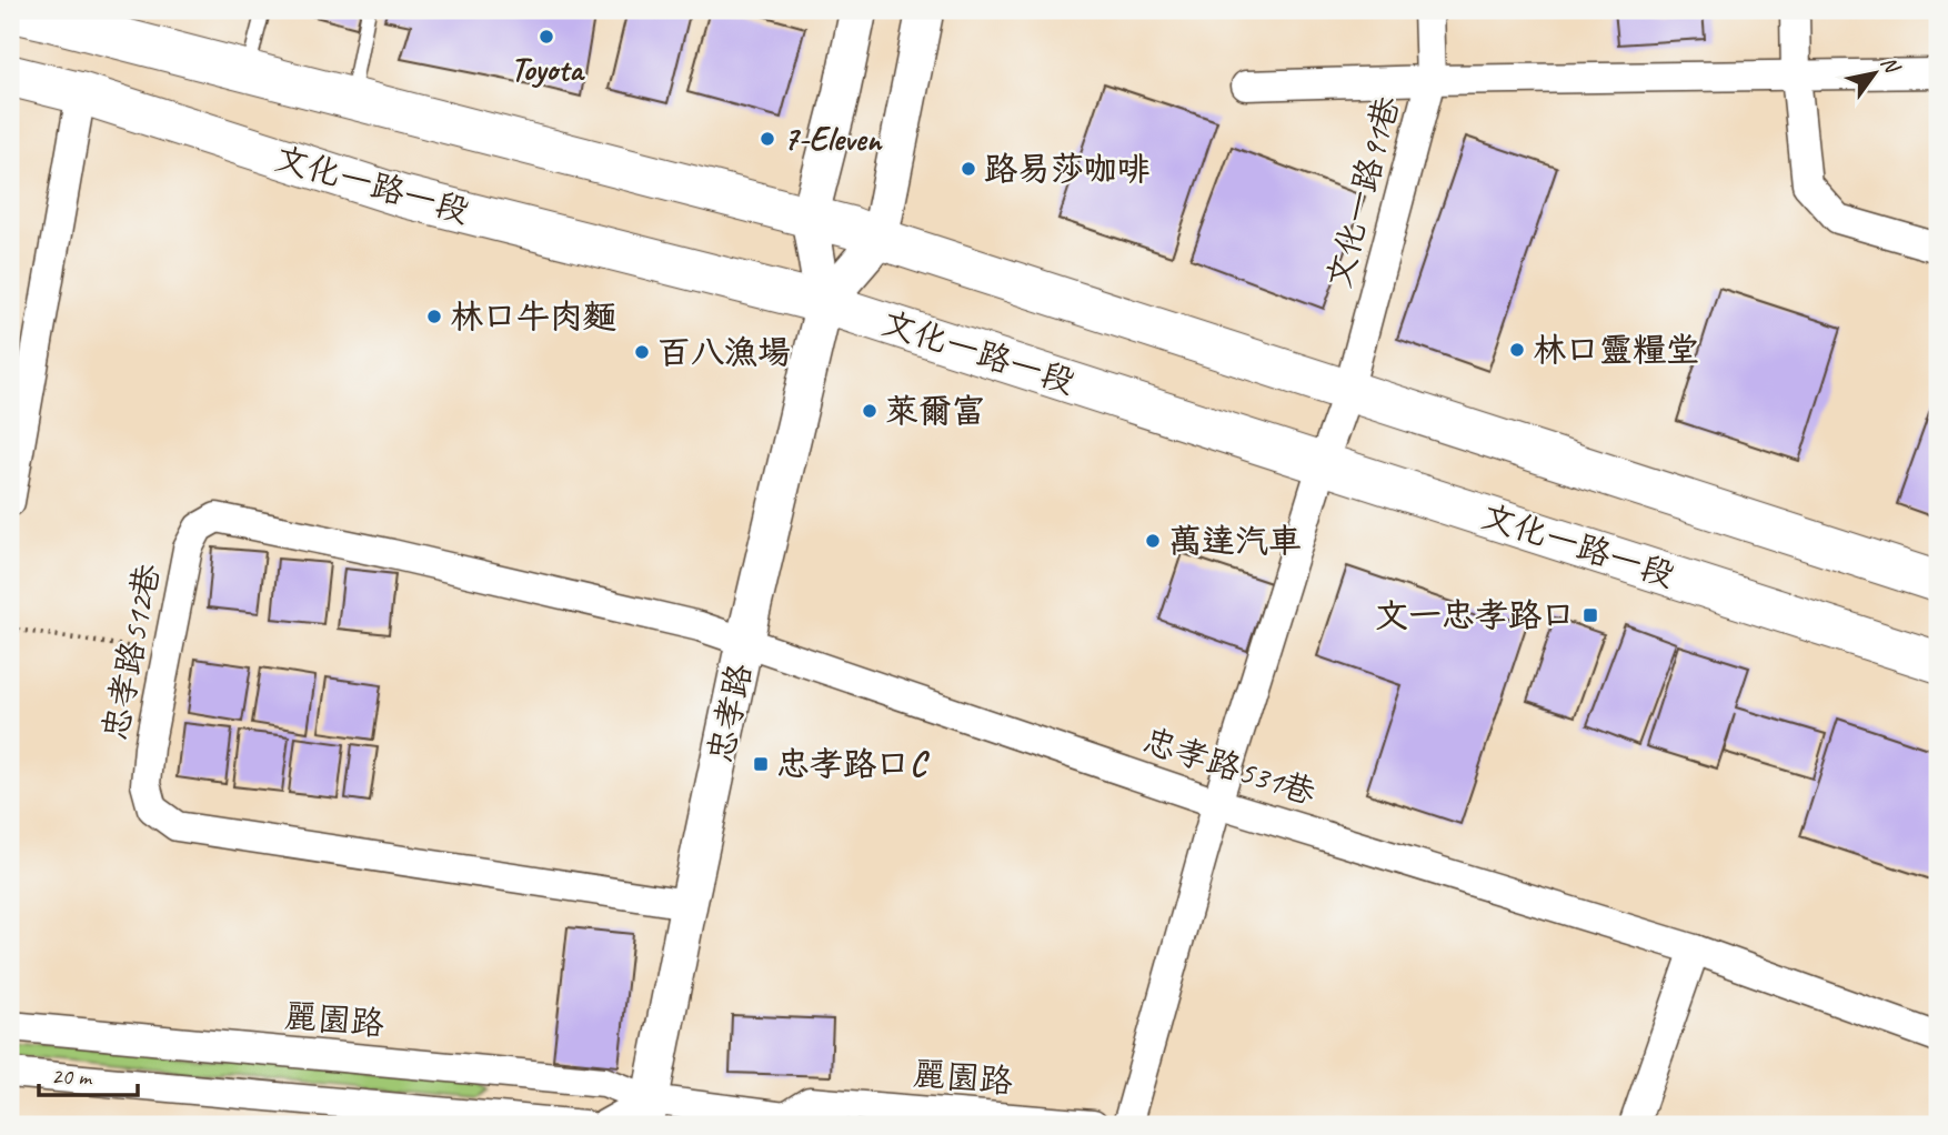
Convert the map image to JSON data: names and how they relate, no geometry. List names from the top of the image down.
{
  "streets": {
    "main road": ["文化一路一段"],
    "street": [
      "文化一路91巷",
      "忠孝路512巷",
      "忠孝路",
      "忠孝路531巷",
      "麗園路"
    ]
  },
  "crossings": [
    ["文化一路一段", "文化一路91巷"],
    ["文化一路一段", "忠孝路"],
    ["文化一路91巷", "忠孝路531巷"],
    ["忠孝路512巷", "忠孝路"],
    ["忠孝路512巷", "忠孝路531巷"],
    ["忠孝路", "忠孝路531巷"],
    ["忠孝路", "麗園路"]
  ],
  "places": {
    "other": [
      "Toyota",
      "7-Eleven",
      "路易莎咖啡",
      "林口牛肉麵",
      "林口靈糧堂",
      "百八漁場",
      "萊爾富",
      "萬達汽車"
    ],
    "transit": ["文一忠孝路口", "忠孝路口C"]
  },
  "scale_bar": "20 m",
  "north": "top right"
}
